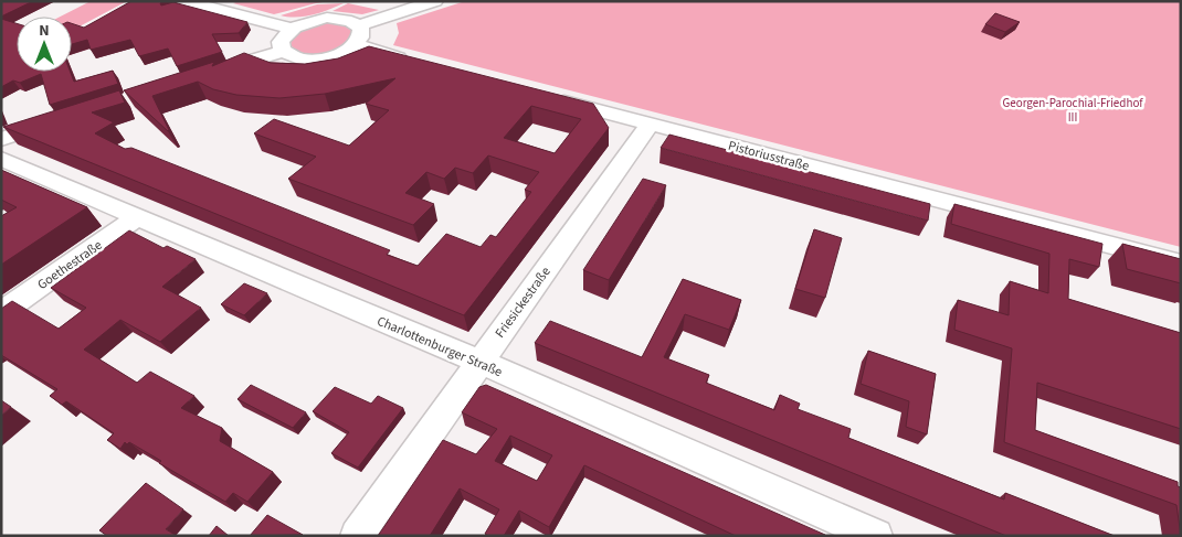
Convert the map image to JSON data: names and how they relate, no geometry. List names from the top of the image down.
{
  "streets": {
    "street": [
      "Pistoriusstraße",
      "Goethestraße",
      "Friesickestraße",
      "Charlottenburger Straße"
    ]
  },
  "crossings": [
    ["Pistoriusstraße", "Friesickestraße"],
    ["Goethestraße", "Charlottenburger Straße"],
    ["Friesickestraße", "Charlottenburger Straße"]
  ],
  "parks": ["Georgen-Parochial-Friedhof III"],
  "north": "top"
}
